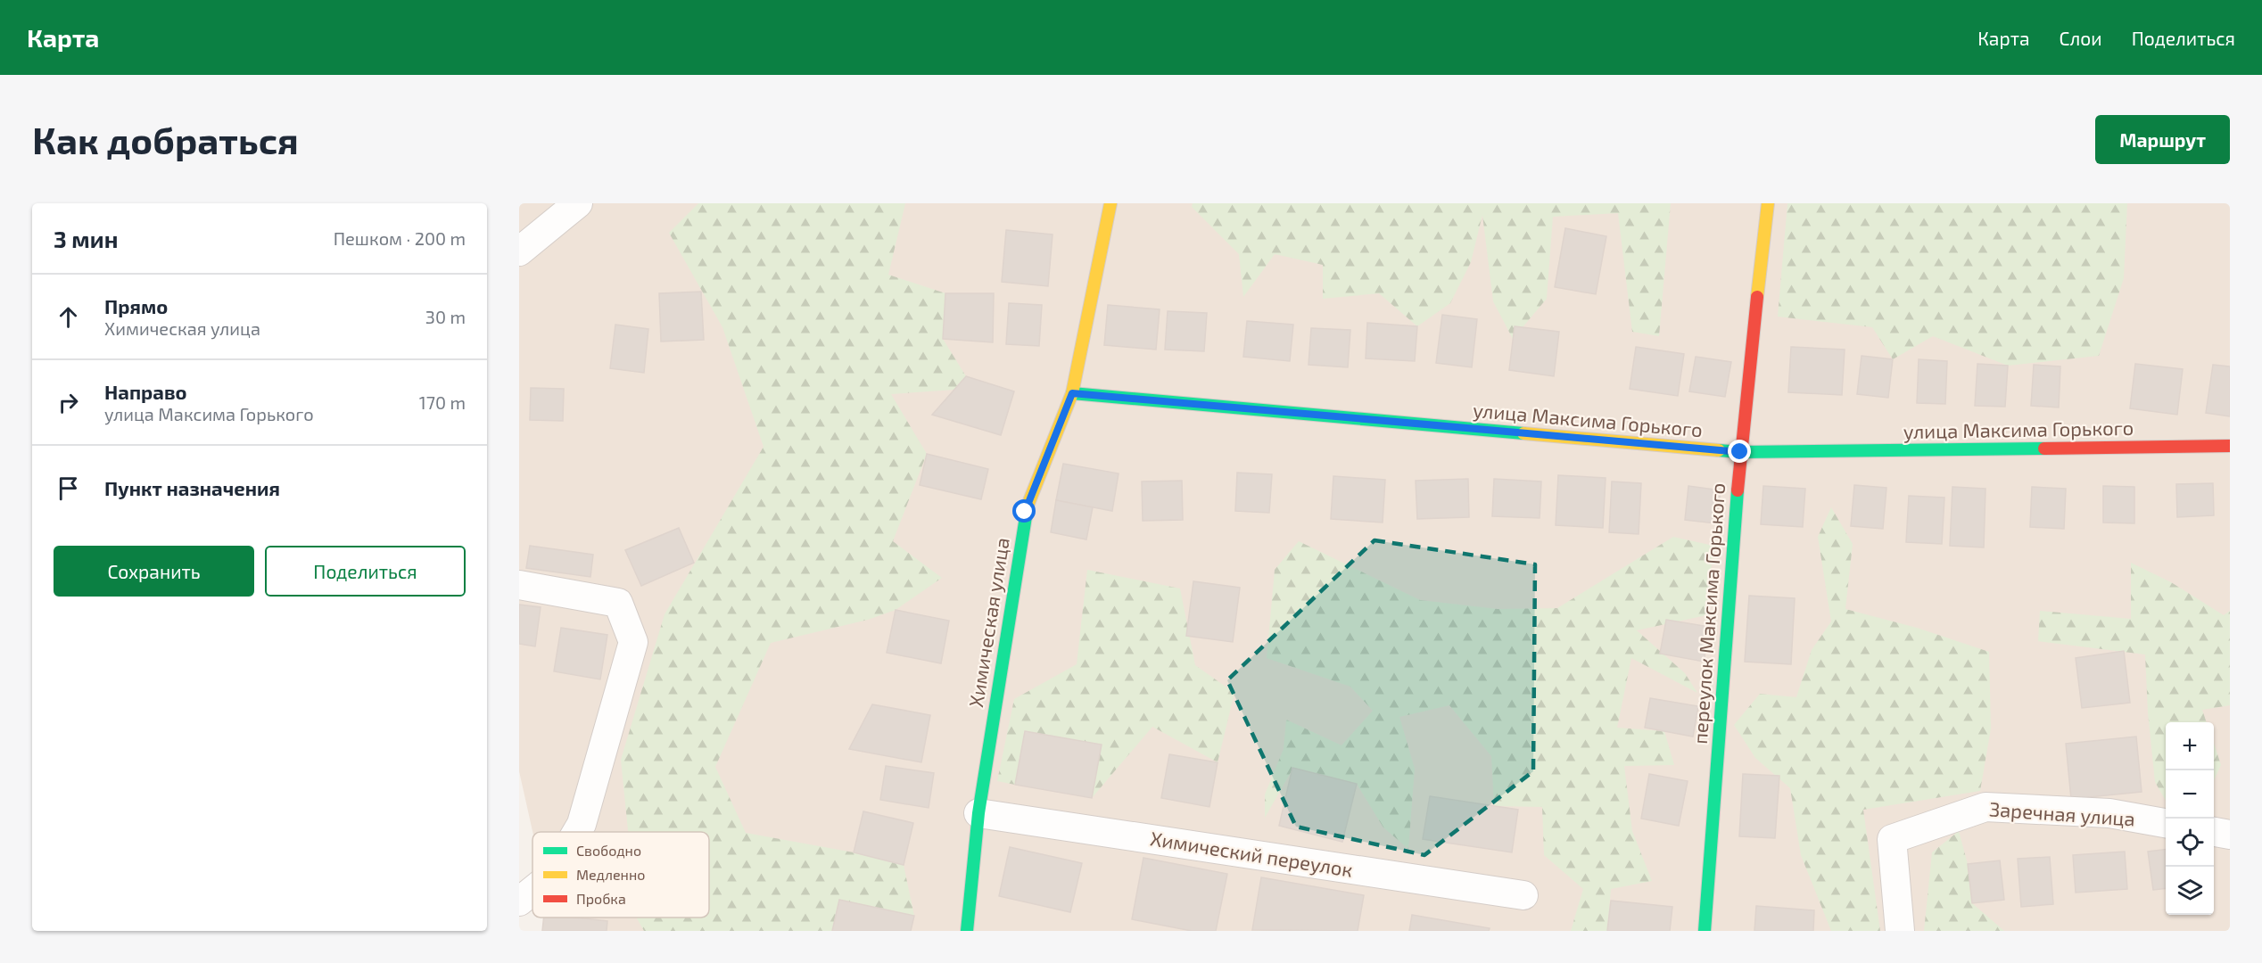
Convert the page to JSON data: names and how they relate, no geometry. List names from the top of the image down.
{
  "streets": {
    "street": [
      "улица Максима Горького",
      "переулок Максима Горького",
      "Химическая улица",
      "Заречная улица",
      "Химический переулок"
    ]
  },
  "crossings": [
    ["улица Максима Горького", "переулок Максима Горького"],
    ["улица Максима Горького", "Химическая улица"],
    ["Химическая улица", "Химический переулок"]
  ],
  "legend": ["Свободно", "Медленно", "Пробка"],
  "page": {
    "header": "Карта",
    "nav": ["Карта", "Слои", "Поделиться"],
    "buttons": [
      "Маршрут",
      ["Сохранить", "Поделиться"]
    ],
    "title": "Как добраться",
    "heading": ["3 мин", "Пешком · 200 m"],
    "list": [
      ["Прямо", "Химическая улица", "30 m"],
      ["Направо", "улица Максима Горького", "170 m"],
      "Пункт назначения"
    ],
    "map_buttons": ["+", "−"]
  }
}
